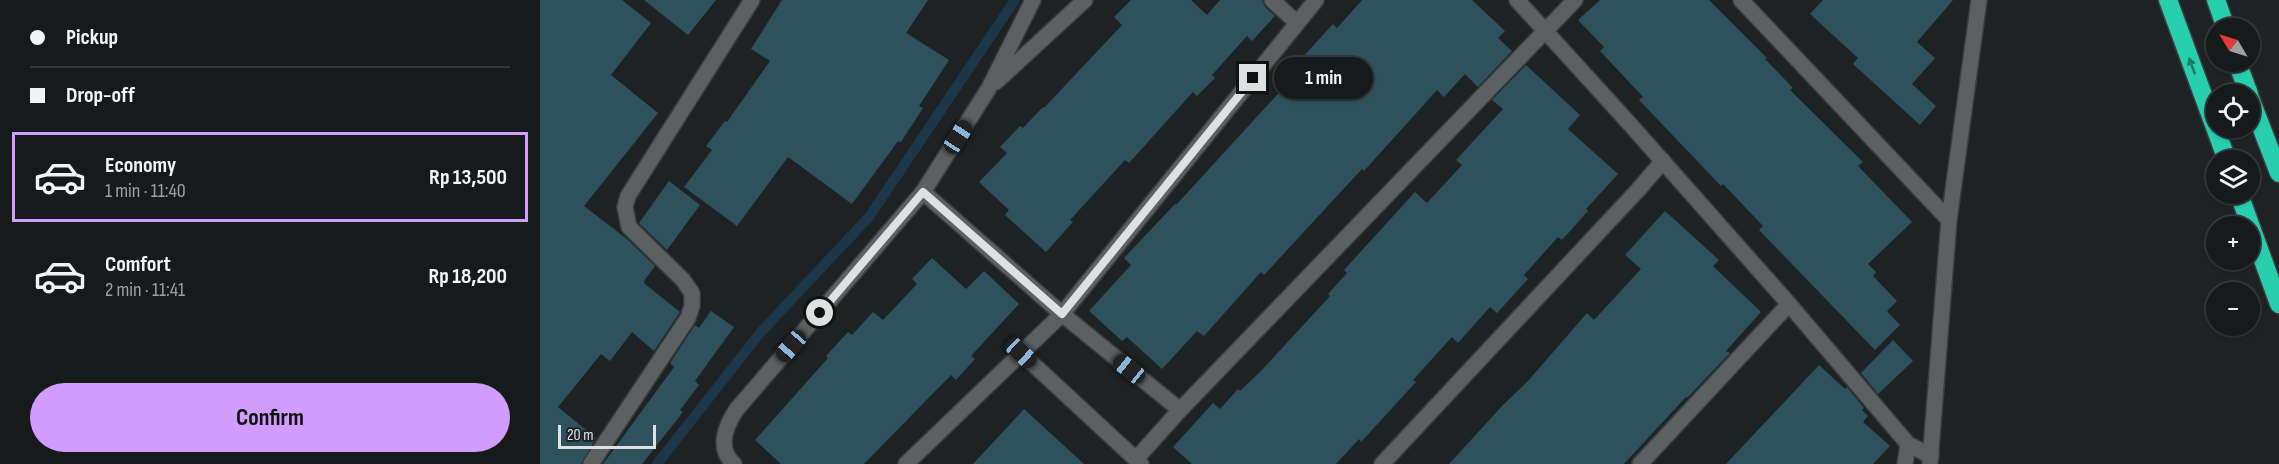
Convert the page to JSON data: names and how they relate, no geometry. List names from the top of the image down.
{
  "scale_bar": "20 m",
  "north": "top left",
  "page": {
    "banner": ["Pickup", "Drop-off"],
    "map_buttons": ["+", "−"],
    "bubble": "1 min",
    "list": [
      {
        "name": "Economy",
        "note": "1 min · 11:40",
        "value": "Rp 13,500"
      },
      {
        "name": "Comfort",
        "note": "2 min · 11:41",
        "value": "Rp 18,200"
      }
    ],
    "buttons": "Confirm",
    "scale": "20 m"
  }
}
